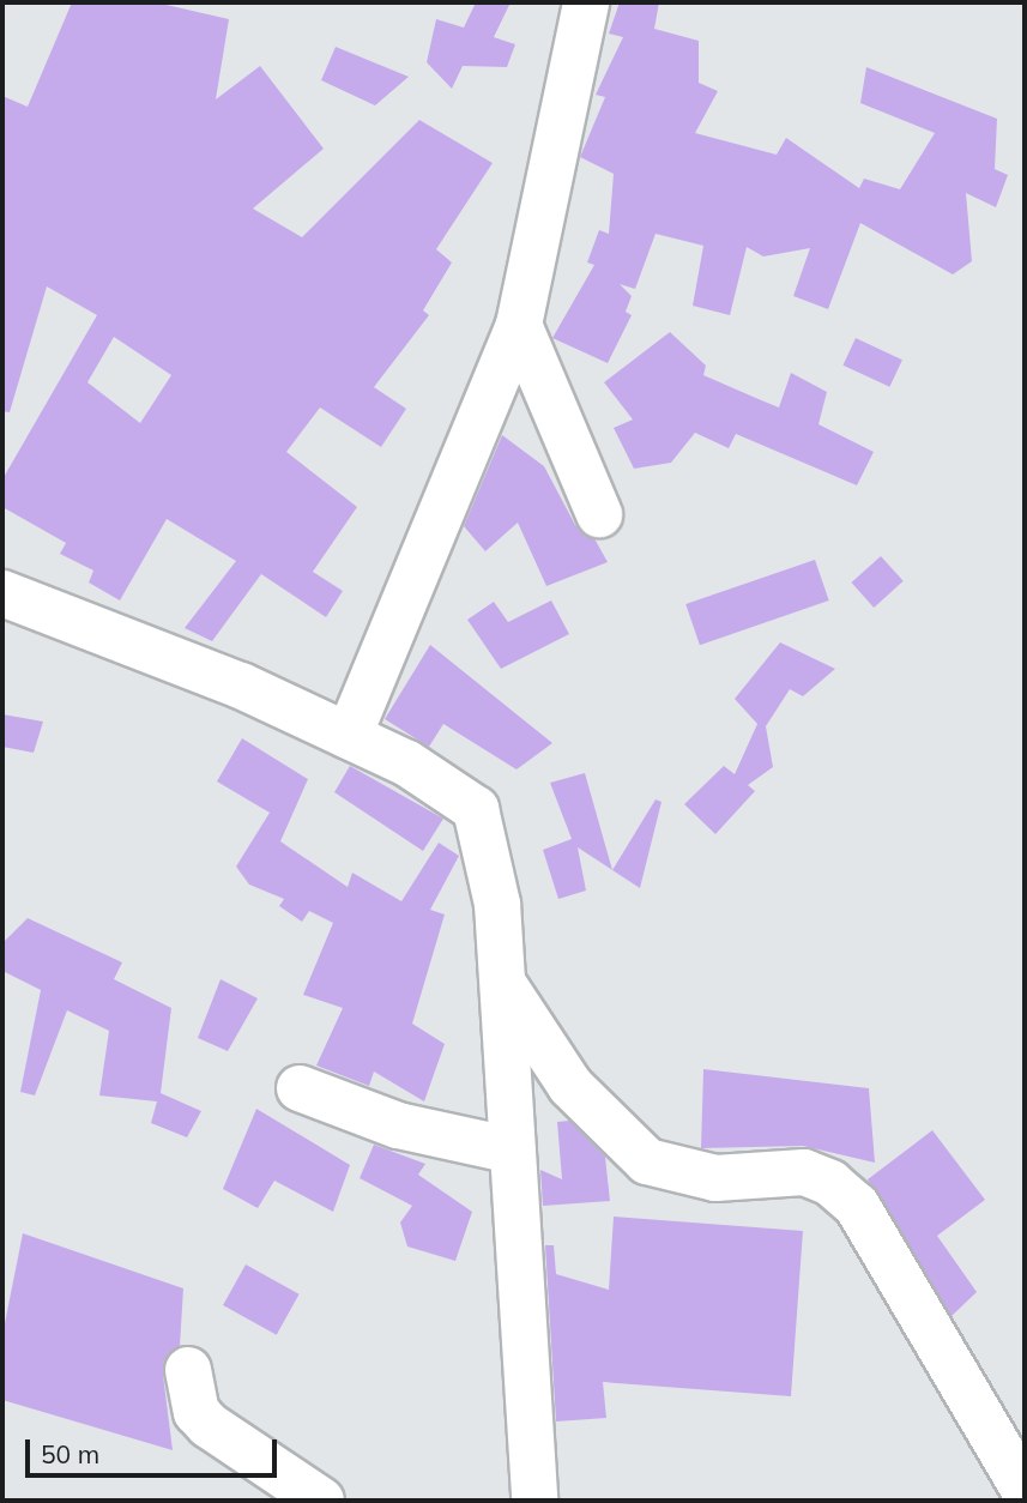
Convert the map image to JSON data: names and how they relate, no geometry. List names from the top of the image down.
{
  "scale_bar": "50 m"
}
